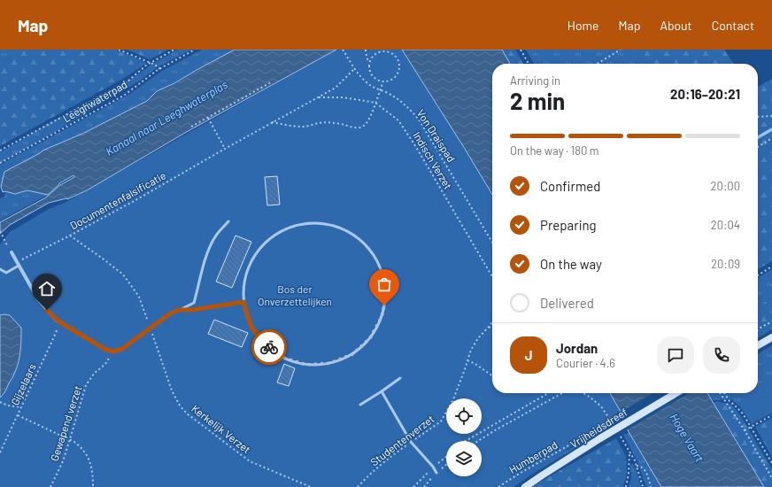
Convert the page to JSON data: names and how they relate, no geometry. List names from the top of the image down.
{
  "streets": {
    "main road": ["Vrijheidsdreef"],
    "path": [
      "Leeghwaterpad",
      "Von Draispad",
      "Indisch Verzet",
      "Documentenfalsificatie",
      "Gijzelaars",
      "Gewapend verzet",
      "Kerkelijk Verzet",
      "Studentenverzet",
      "Humberpad"
    ]
  },
  "crossings": [
    ["Von Draispad", "Documentenfalsificatie"],
    ["Indisch Verzet", "Documentenfalsificatie"],
    ["Documentenfalsificatie", "Kerkelijk Verzet"]
  ],
  "water": ["Kanaal naar Leeghwaterplas", "Hoge Vaart"],
  "parks": ["Bos der Onverzettelijken"],
  "page": {
    "header": "Map",
    "nav": [
      "Home",
      "Map",
      "About",
      "Contact"
    ],
    "heading": ["2 min", "Arriving in", "20:16–20:21"],
    "panel": ["Jordan", "Courier · 4.6"],
    "bar": "On the way · 180 m",
    "list": [
      ["Confirmed", "20:00"],
      ["Preparing", "20:04"],
      ["On the way", "20:09"],
      "Delivered"
    ],
    "round": "J"
  }
}
